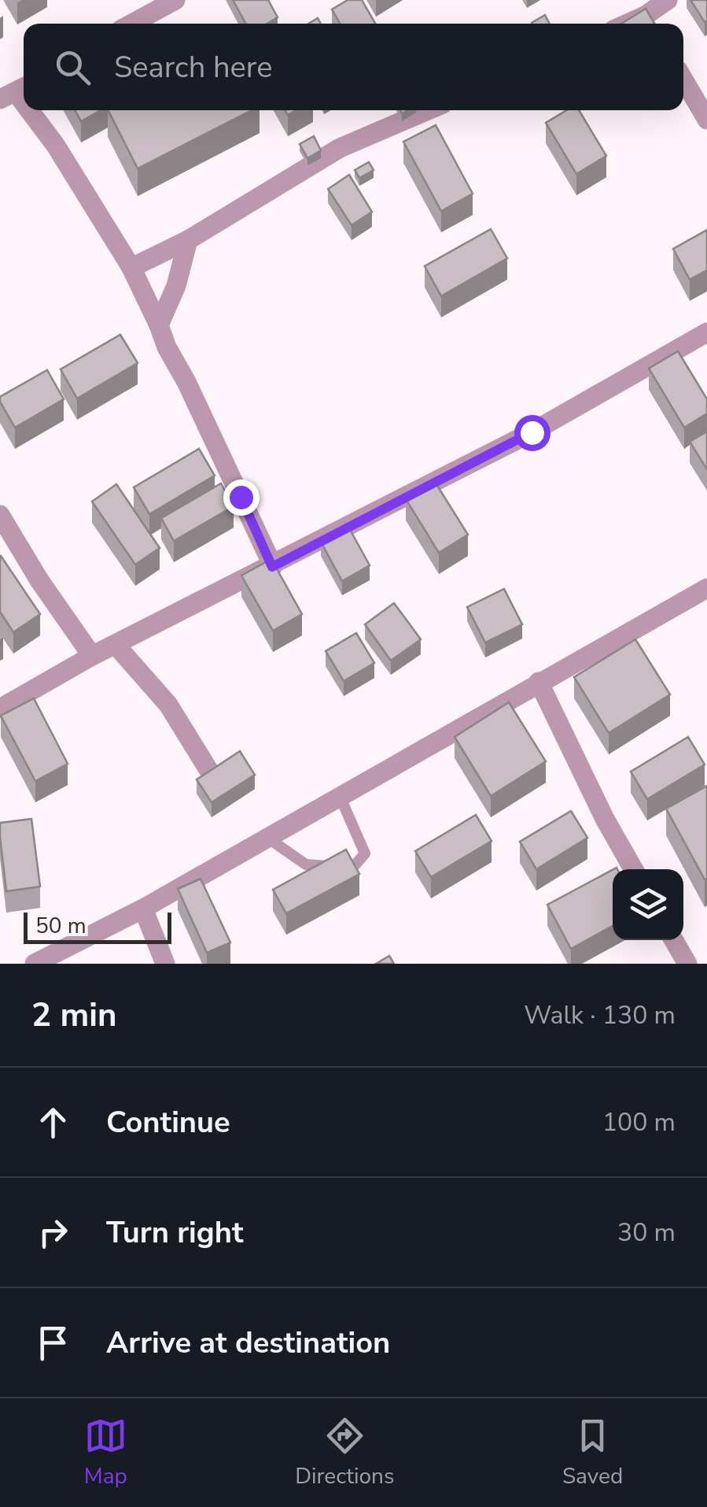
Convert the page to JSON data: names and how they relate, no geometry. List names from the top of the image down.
{
  "scale_bar": "50 m",
  "page": {
    "search": "Search here",
    "scale": "50 m",
    "heading": ["2 min", "Walk · 130 m"],
    "list": [
      ["Continue", "100 m"],
      ["Turn right", "30 m"],
      "Arrive at destination"
    ],
    "nav": ["Map", "Directions", "Saved"]
  }
}
